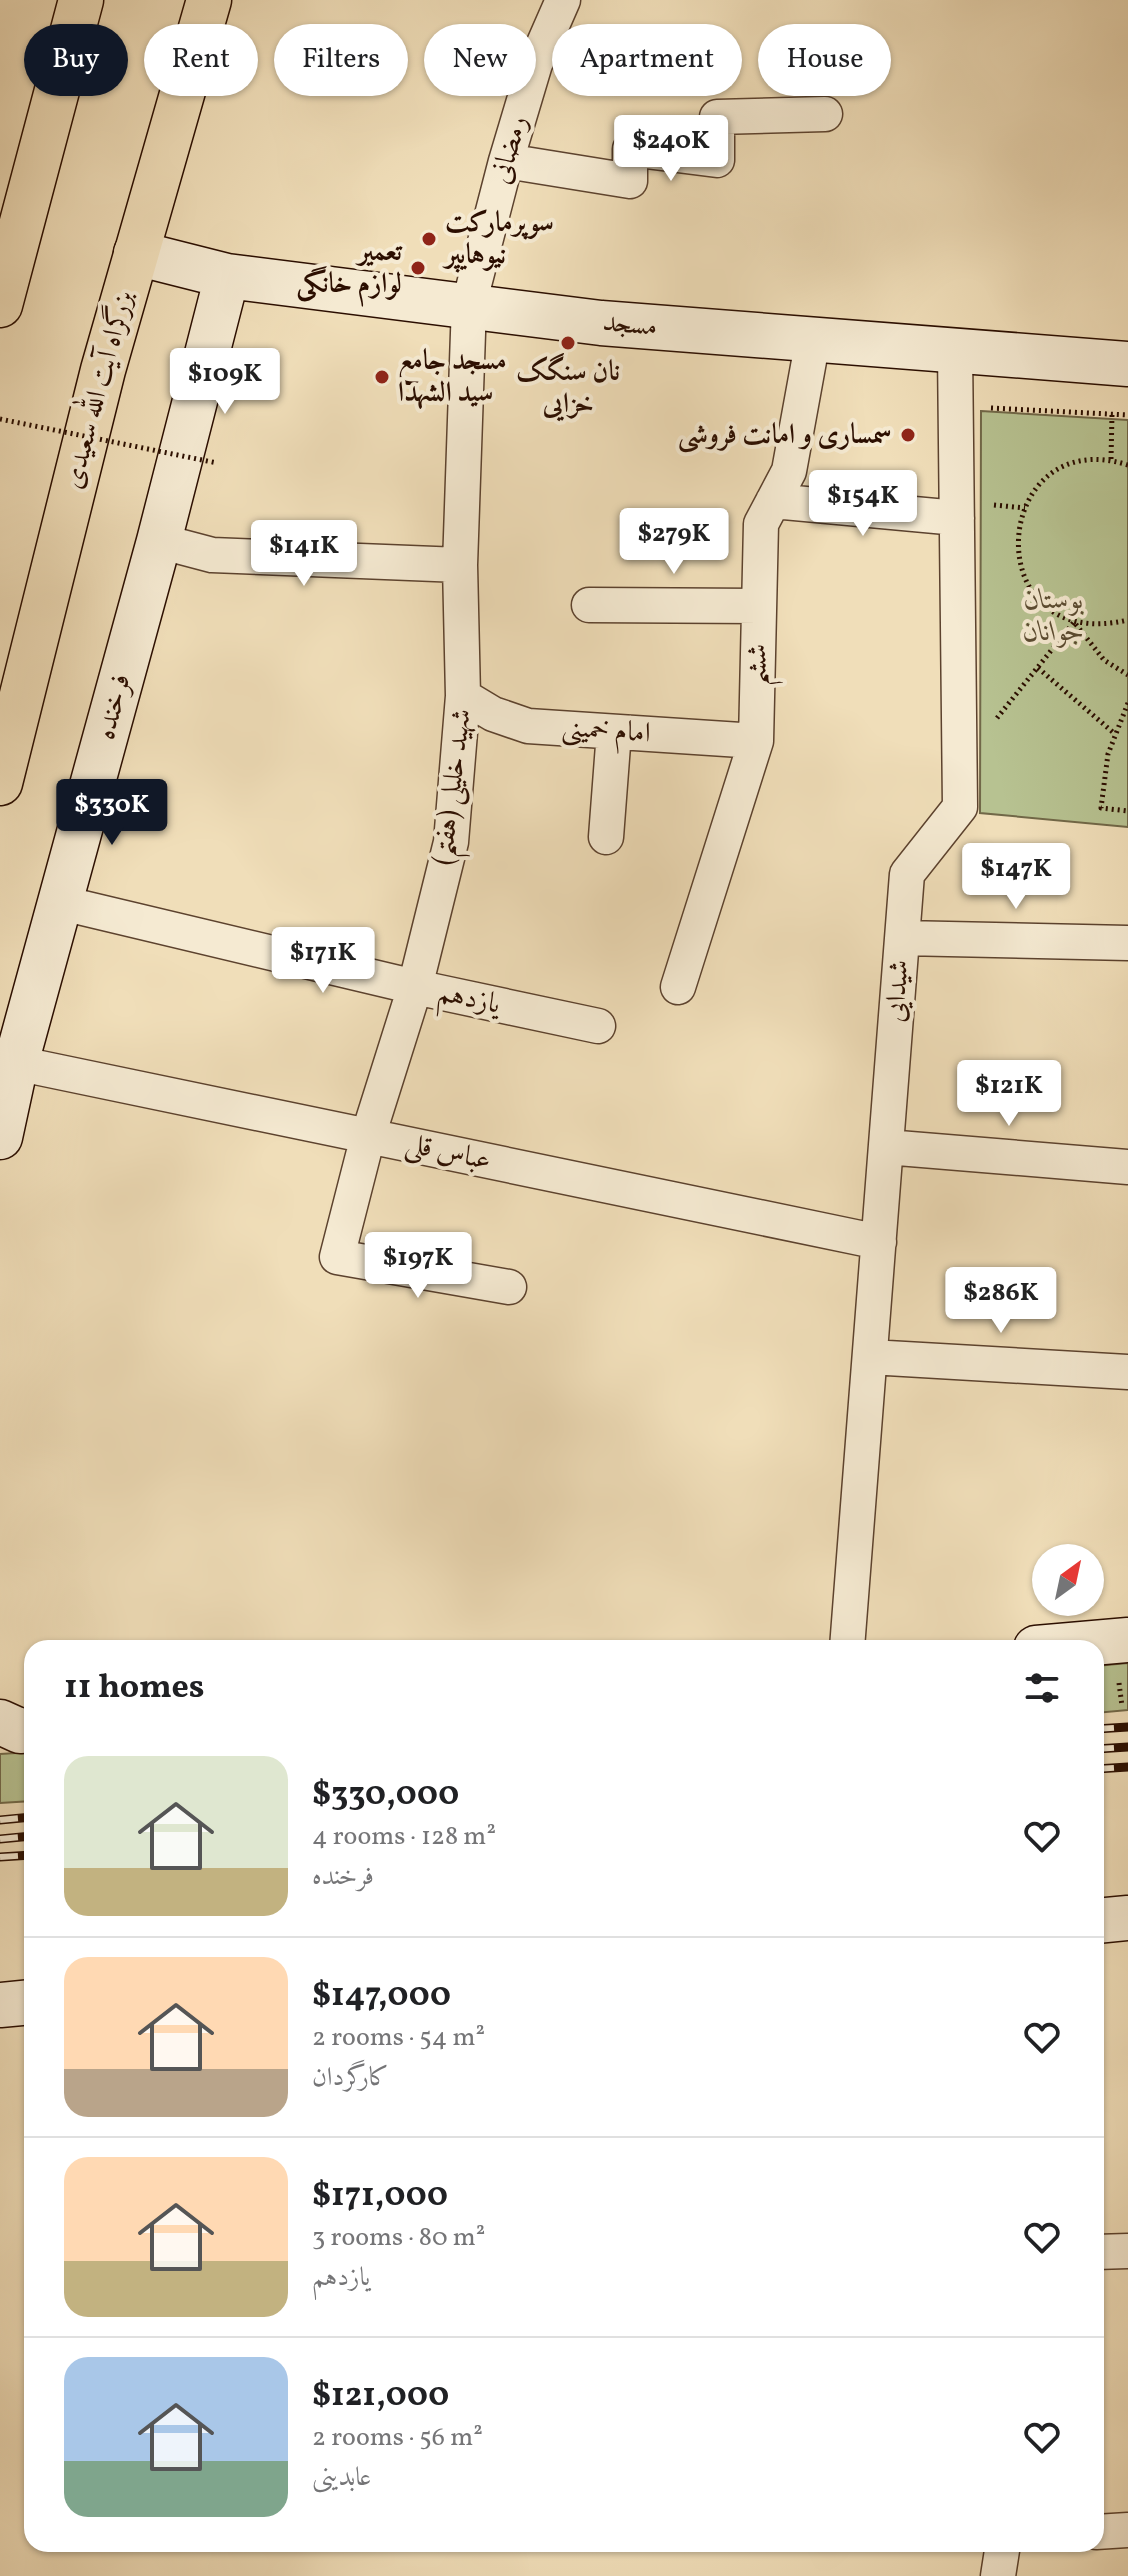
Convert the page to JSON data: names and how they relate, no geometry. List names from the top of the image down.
{
  "streets": {
    "highway": ["بزرگراه آیت الله سعیدی"],
    "main road": ["مسجد", "فرخنده"],
    "street": [
      "رمضانی",
      "ششم",
      "امام خمینی",
      "شهید خلیلی (هفتم)",
      "شیدایی",
      "یازدهم",
      "عباس قلی"
    ]
  },
  "crossings": [
    ["رمضانی", "مسجد"],
    ["رمضانی", "شهید خلیلی (هفتم)"],
    ["مسجد", "بزرگراه آیت الله سعیدی"],
    ["مسجد", "ششم"],
    ["مسجد", "فرخنده"],
    ["مسجد", "شهید خلیلی (هفتم)"],
    ["مسجد", "شیدایی"],
    ["ششم", "امام خمینی"],
    ["فرخنده", "یازدهم"],
    ["فرخنده", "عباس قلی"],
    ["امام خمینی", "شهید خلیلی (هفتم)"],
    ["شهید خلیلی (هفتم)", "یازدهم"],
    ["شهید خلیلی (هفتم)", "عباس قلی"],
    ["شیدایی", "عباس قلی"]
  ],
  "parks": ["بوستان جوانان"],
  "places": [
    "سوپرمارکت نیوهایپر",
    "تعمیر لوازم خانگی",
    "نان سنگک خزایی",
    "مسجد جامع سید الشهدا",
    "سمساری و امانت فروشی"
  ],
  "north": "top right",
  "page": {
    "chip": [
      "Buy",
      "Rent",
      "Filters",
      "New",
      "Apartment",
      "House"
    ],
    "price": [
      "$240K",
      "$109K",
      "$154K",
      "$279K",
      "$141K",
      "$330K",
      "$147K",
      "$171K",
      "$121K",
      "$197K",
      "$286K"
    ],
    "heading": "11 homes",
    "list": [
      {
        "name": "$330,000",
        "note": "4 rooms · 128 m² · فرخنده"
      },
      {
        "name": "$147,000",
        "note": "2 rooms · 54 m² · کارگردان"
      },
      {
        "name": "$171,000",
        "note": "3 rooms · 80 m² · یازدهم"
      },
      {
        "name": "$121,000",
        "note": "2 rooms · 56 m² · عابدینی"
      }
    ]
  }
}
